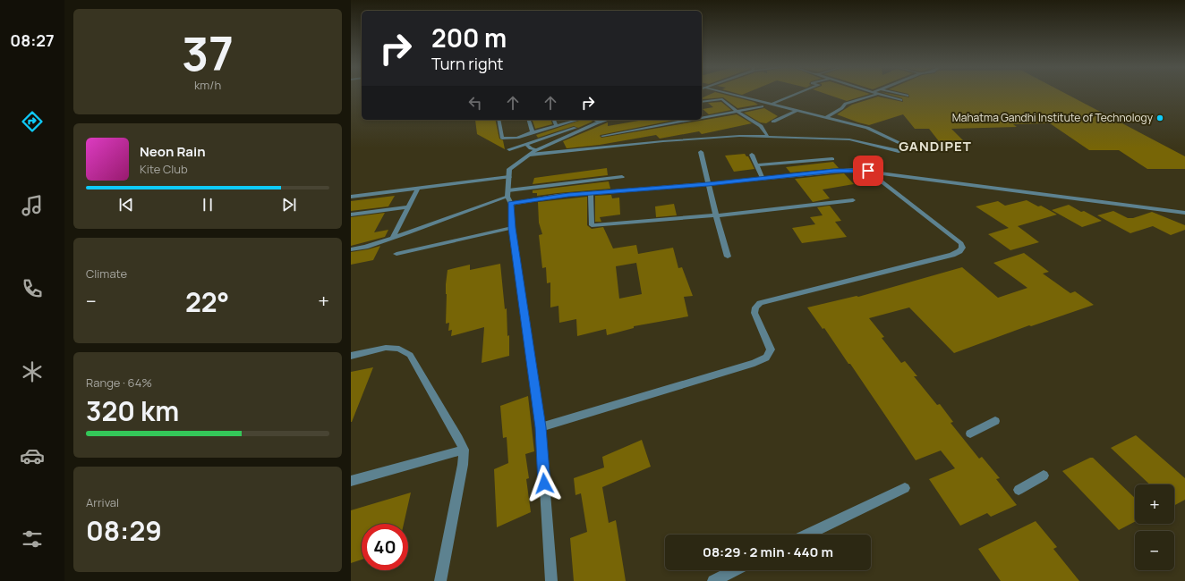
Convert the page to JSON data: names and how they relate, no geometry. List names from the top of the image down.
{
  "districts": ["GANDIPET"],
  "places": ["Mahatma Gandhi Institute of Technology"],
  "page": {
    "tabs": "08:27",
    "tile": [
      ["37", "km/h"],
      "Climate",
      ["Range · 64%", "320 km"],
      ["Arrival", "08:29"]
    ],
    "turn": ["200 m", "Turn right"],
    "song": ["Neon Rain", "Kite Club"],
    "heat": ["−", "22°", "+"],
    "map_buttons": ["+", "−"],
    "limit": "40",
    "trip": "08:29 · 2 min · 440 m"
  }
}
